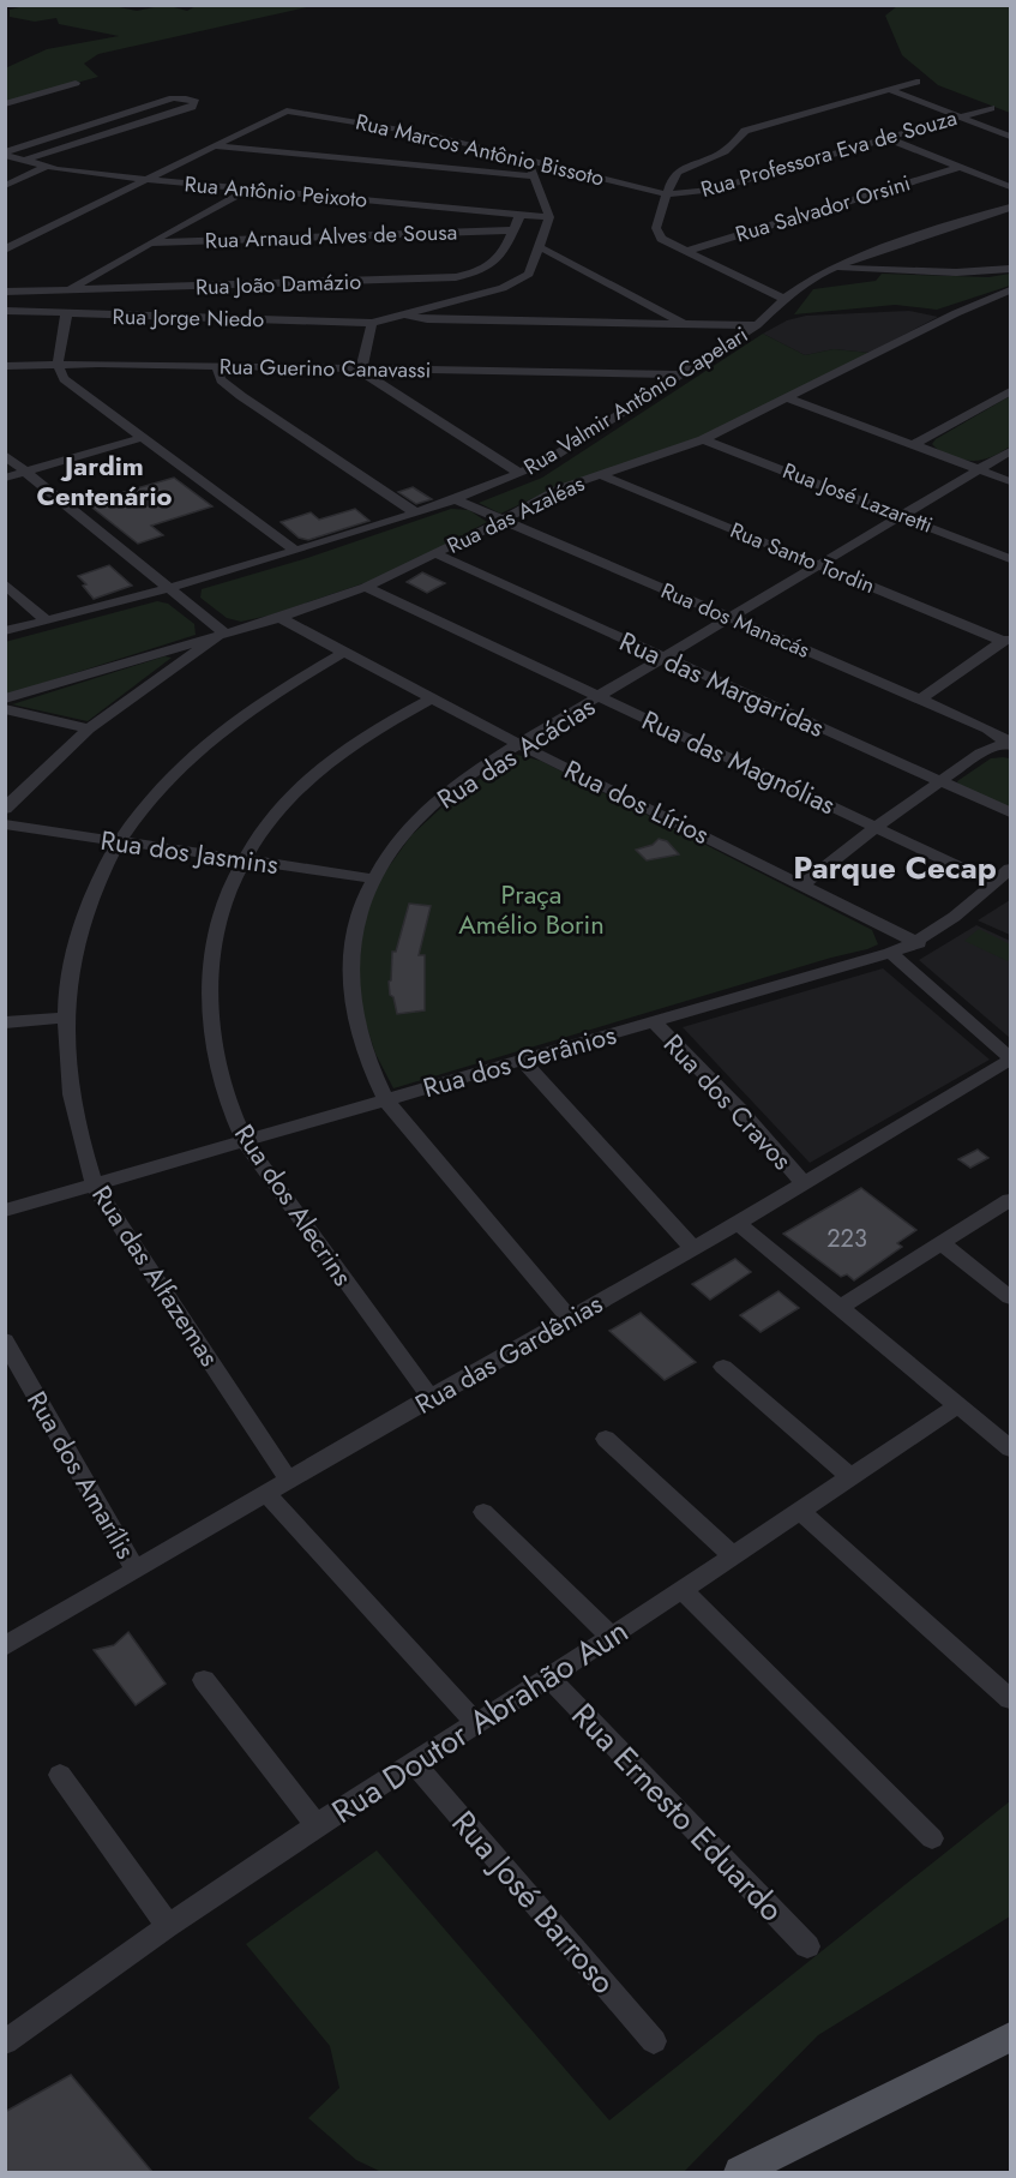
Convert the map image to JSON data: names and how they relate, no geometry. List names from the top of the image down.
{
  "streets": {
    "street": [
      "Rua Marcos Antônio Bissoto",
      "Rua Professora Eva de Souza",
      "Rua Antônio Peixoto",
      "Rua Salvador Orsini",
      "Rua Arnaud Alves de Sousa",
      "Rua João Damázio",
      "Rua Jorge Niedo",
      "Rua Guerino Canavassi",
      "Rua Valmir Antônio Capelari",
      "Rua José Lazaretti",
      "Rua das Azaléas",
      "Rua Santo Tordin",
      "Rua dos Manacás",
      "Rua das Margaridas",
      "Rua das Acácias",
      "Rua das Magnólias",
      "Rua dos Lírios",
      "Rua dos Jasmins",
      "Rua dos Gerânios",
      "Rua dos Cravos",
      "Rua dos Alecrins",
      "Rua das Alfazemas",
      "Rua das Gardênias",
      "Rua dos Amarílis",
      "Rua Doutor Abrahão Aun",
      "Rua Ernesto Eduardo",
      "Rua José Barroso"
    ]
  },
  "crossings": [
    ["Rua Marcos Antônio Bissoto", "Rua Professora Eva de Souza"],
    ["Rua Antônio Peixoto", "Rua João Damázio"],
    ["Rua Antônio Peixoto", "Rua Jorge Niedo"],
    ["Rua Arnaud Alves de Sousa", "Rua João Damázio"],
    ["Rua Guerino Canavassi", "Rua Valmir Antônio Capelari"],
    ["Rua Valmir Antônio Capelari", "Rua dos Manacás"],
    ["Rua José Lazaretti", "Rua das Azaléas"],
    ["Rua José Lazaretti", "Rua das Acácias"],
    ["Rua das Azaléas", "Rua Santo Tordin"],
    ["Rua das Azaléas", "Rua dos Manacás"],
    ["Rua das Azaléas", "Rua das Margaridas"],
    ["Rua das Azaléas", "Rua das Magnólias"],
    ["Rua das Azaléas", "Rua dos Lírios"],
    ["Rua Santo Tordin", "Rua das Acácias"],
    ["Rua dos Manacás", "Rua das Acácias"],
    ["Rua das Margaridas", "Rua das Acácias"],
    ["Rua das Acácias", "Rua das Magnólias"],
    ["Rua das Acácias", "Rua dos Lírios"],
    ["Rua das Acácias", "Rua dos Jasmins"],
    ["Rua das Acácias", "Rua dos Gerânios"],
    ["Rua das Acácias", "Rua das Gardênias"],
    ["Rua das Magnólias", "Rua dos Gerânios"],
    ["Rua dos Lírios", "Rua dos Gerânios"],
    ["Rua dos Lírios", "Rua dos Alecrins"],
    ["Rua dos Lírios", "Rua das Alfazemas"],
    ["Rua dos Jasmins", "Rua dos Alecrins"],
    ["Rua dos Jasmins", "Rua das Alfazemas"],
    ["Rua dos Gerânios", "Rua dos Cravos"],
    ["Rua dos Gerânios", "Rua dos Alecrins"],
    ["Rua dos Gerânios", "Rua das Alfazemas"],
    ["Rua dos Cravos", "Rua das Gardênias"],
    ["Rua dos Alecrins", "Rua das Gardênias"],
    ["Rua das Alfazemas", "Rua das Gardênias"],
    ["Rua das Gardênias", "Rua dos Amarílis"],
    ["Rua Doutor Abrahão Aun", "Rua Ernesto Eduardo"],
    ["Rua Doutor Abrahão Aun", "Rua José Barroso"]
  ],
  "districts": ["Jardim Centenário", "Parque Cecap"],
  "parks": ["Praça Amélio Borin"],
  "house_numbers": ["223"]
}
